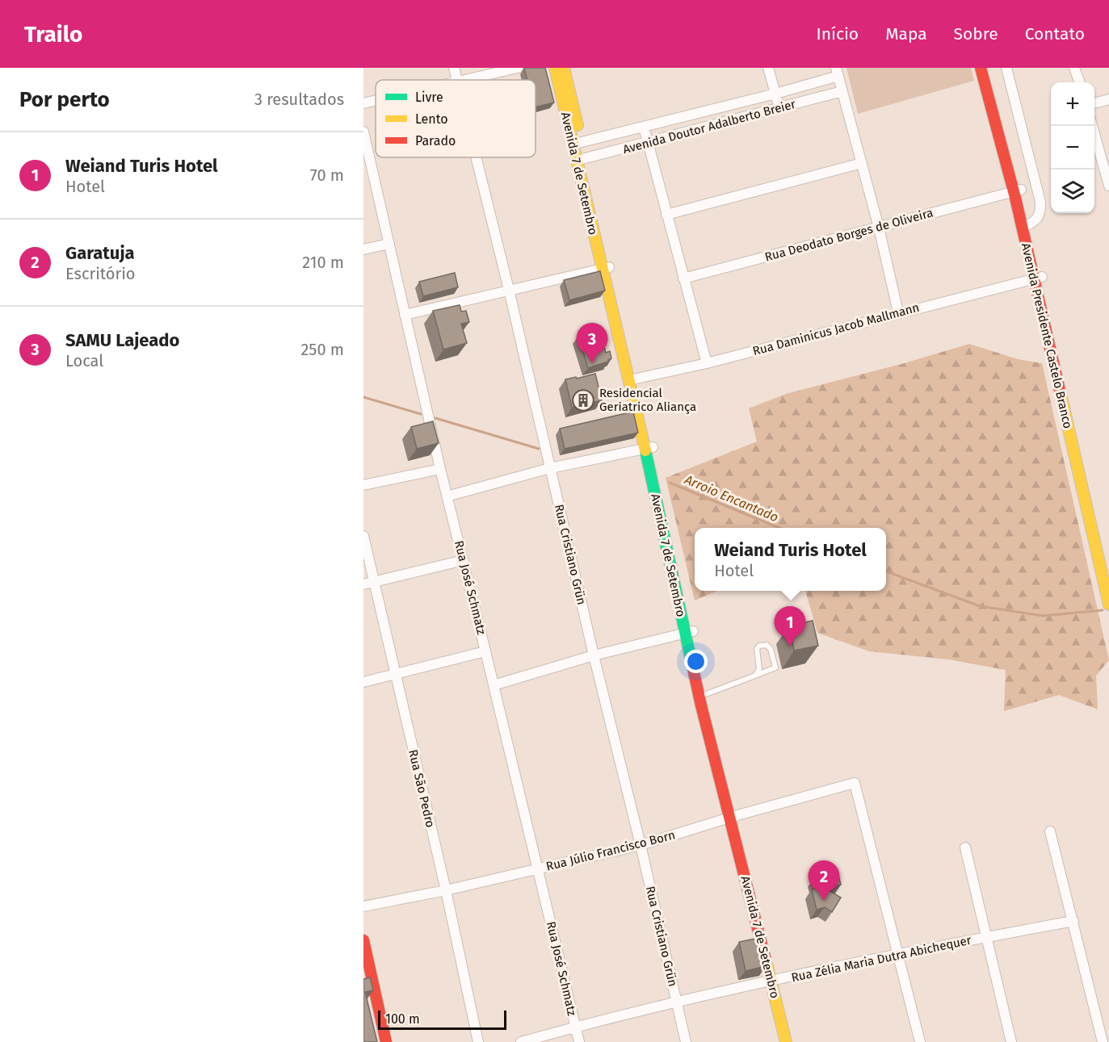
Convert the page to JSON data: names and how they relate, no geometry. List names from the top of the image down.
{
  "streets": {
    "main road": ["Avenida 7 de Setembro", "Avenida Presidente Castelo Branco"],
    "street": [
      "Avenida Doutor Adalberto Breier",
      "Rua Deodato Borges de Oliveira",
      "Rua Daminicus Jacob Mallmann",
      "Rua Cristiano Grün",
      "Rua José Schmatz",
      "Rua São Pedro",
      "Rua Júlio Francisco Born",
      "Rua Zélia Maria Dutra Abichequer"
    ]
  },
  "crossings": [
    ["Avenida Doutor Adalberto Breier", "Avenida 7 de Setembro"],
    ["Avenida 7 de Setembro", "Rua Daminicus Jacob Mallmann"],
    ["Avenida 7 de Setembro", "Rua Júlio Francisco Born"],
    ["Avenida 7 de Setembro", "Rua Zélia Maria Dutra Abichequer"],
    ["Rua Deodato Borges de Oliveira", "Avenida Presidente Castelo Branco"],
    ["Rua Daminicus Jacob Mallmann", "Avenida Presidente Castelo Branco"],
    ["Rua Cristiano Grün", "Rua Júlio Francisco Born"],
    ["Rua Cristiano Grün", "Rua Zélia Maria Dutra Abichequer"],
    ["Rua José Schmatz", "Rua Júlio Francisco Born"],
    ["Rua José Schmatz", "Rua Zélia Maria Dutra Abichequer"],
    ["Rua São Pedro", "Rua Júlio Francisco Born"],
    ["Rua Júlio Francisco Born", "Rua Zélia Maria Dutra Abichequer"]
  ],
  "water": ["Arroio Encantado"],
  "places": {
    "building": ["Residencial Geriatrico Aliança"]
  },
  "legend": ["Livre", "Lento", "Parado"],
  "scale_bar": "100 m",
  "page": {
    "header": "Trailo",
    "nav": [
      "Início",
      "Mapa",
      "Sobre",
      "Contato"
    ],
    "heading": ["Por perto", "3 resultados"],
    "map_buttons": ["+", "−"],
    "list": [
      {
        "mark": "1",
        "name": "Weiand Turis Hotel",
        "note": "Hotel",
        "value": "70 m"
      },
      {
        "mark": "2",
        "name": "Garatuja",
        "note": "Escritório",
        "value": "210 m"
      },
      {
        "mark": "3",
        "name": "SAMU Lajeado",
        "note": "Local",
        "value": "250 m"
      }
    ],
    "pins": ["3", "1", "2"],
    "popup": ["Weiand Turis Hotel", "Hotel"],
    "scale": "100 m"
  }
}
